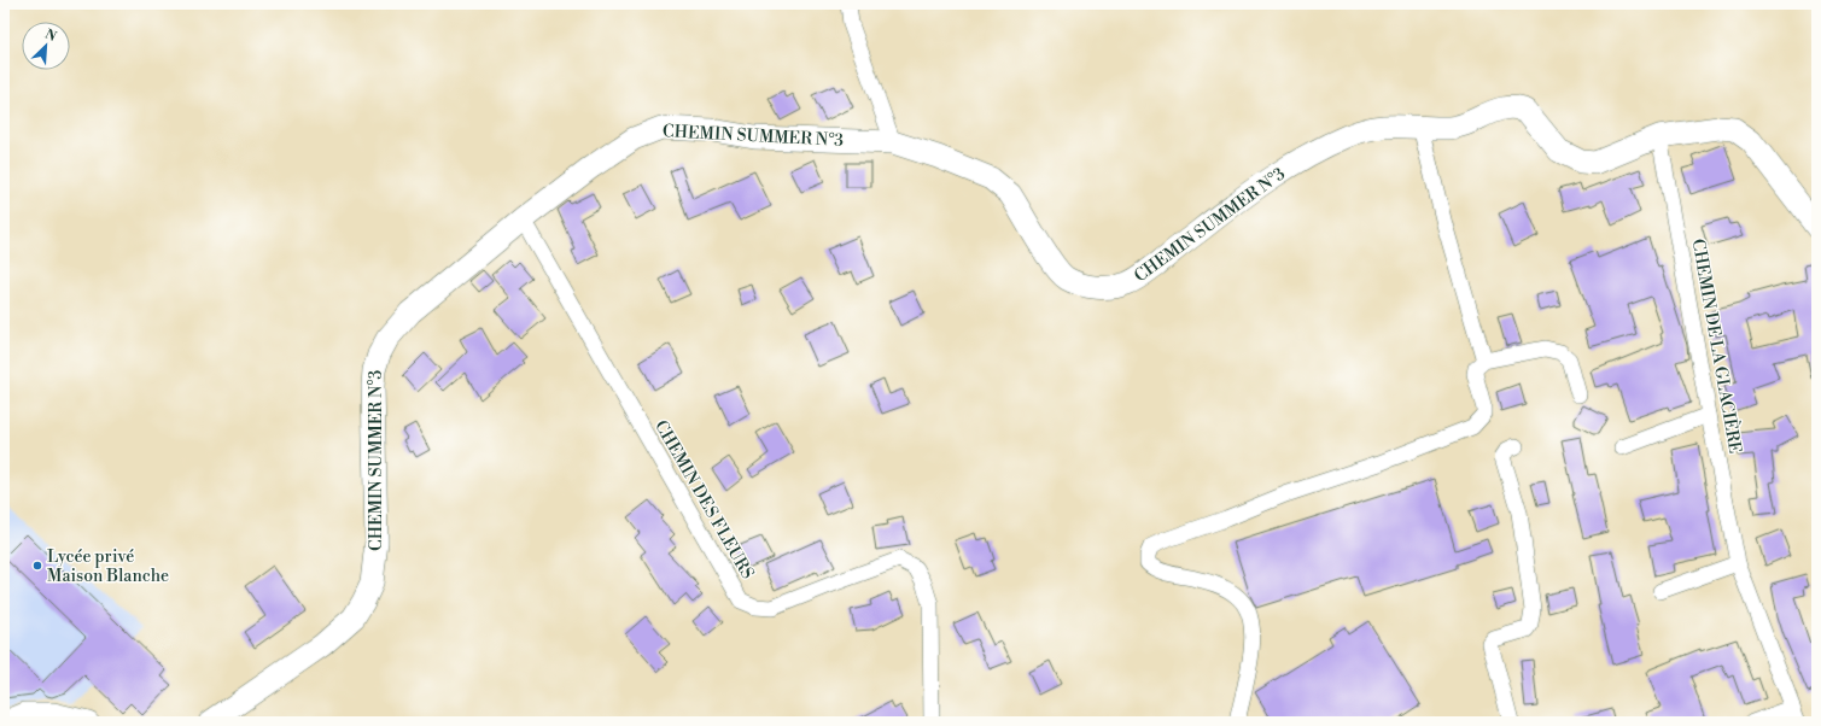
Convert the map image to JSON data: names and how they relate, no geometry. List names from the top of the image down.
{
  "streets": {
    "street": ["CHEMIN SUMMER N°3", "CHEMIN DE LA GLACIÈRE", "CHEMIN DES FLEURS"]
  },
  "crossings": [
    ["CHEMIN SUMMER N°3", "CHEMIN DE LA GLACIÈRE"],
    ["CHEMIN SUMMER N°3", "CHEMIN DES FLEURS"]
  ],
  "places": ["Lycée privé Maison Blanche"],
  "north": "top right"
}
